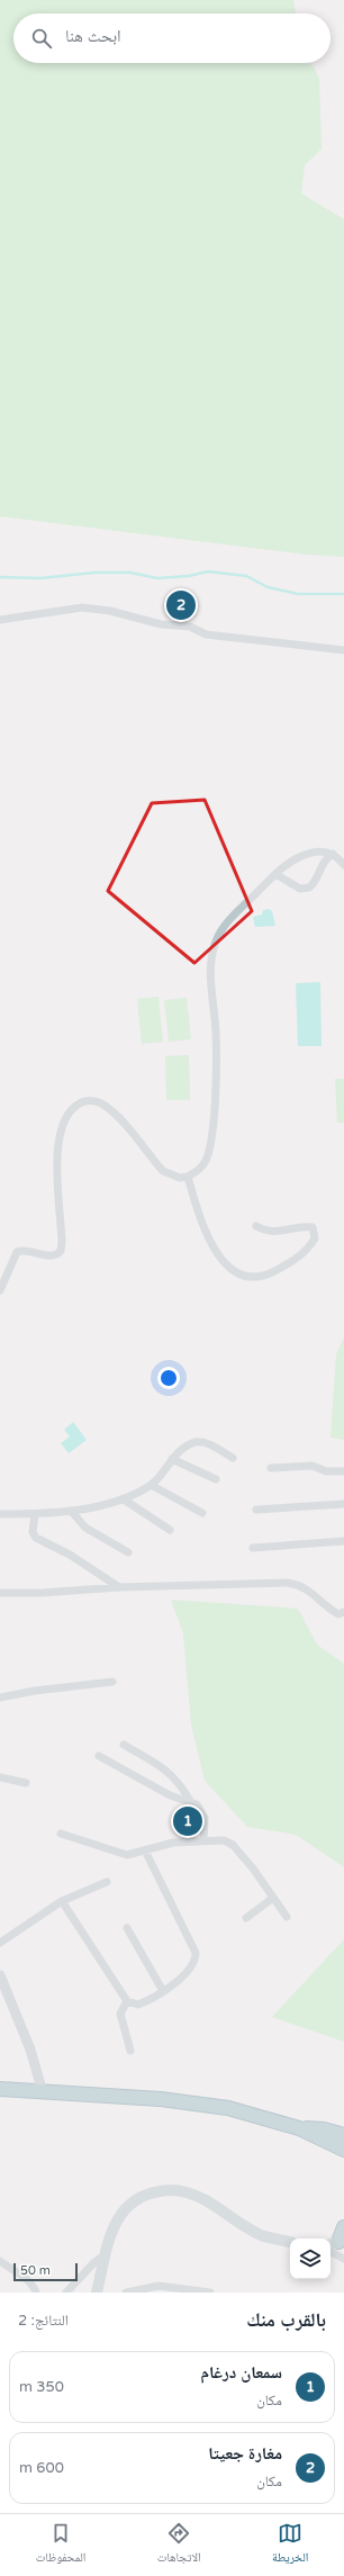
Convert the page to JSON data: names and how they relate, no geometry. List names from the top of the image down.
{
  "scale_bar": "50 m",
  "page": {
    "search": "ابحث هنا",
    "pins": ["2", "1"],
    "scale": "50 m",
    "heading": ["بالقرب منك", "النتائج: 2"],
    "list": [
      {
        "mark": "1",
        "name": "سمعان درغام",
        "note": "مكان",
        "value": "350 m"
      },
      {
        "mark": "2",
        "name": "مغارة جعيتا",
        "note": "مكان",
        "value": "600 m"
      }
    ],
    "nav": ["الخريطة", "الاتجاهات", "المحفوظات"]
  }
}
